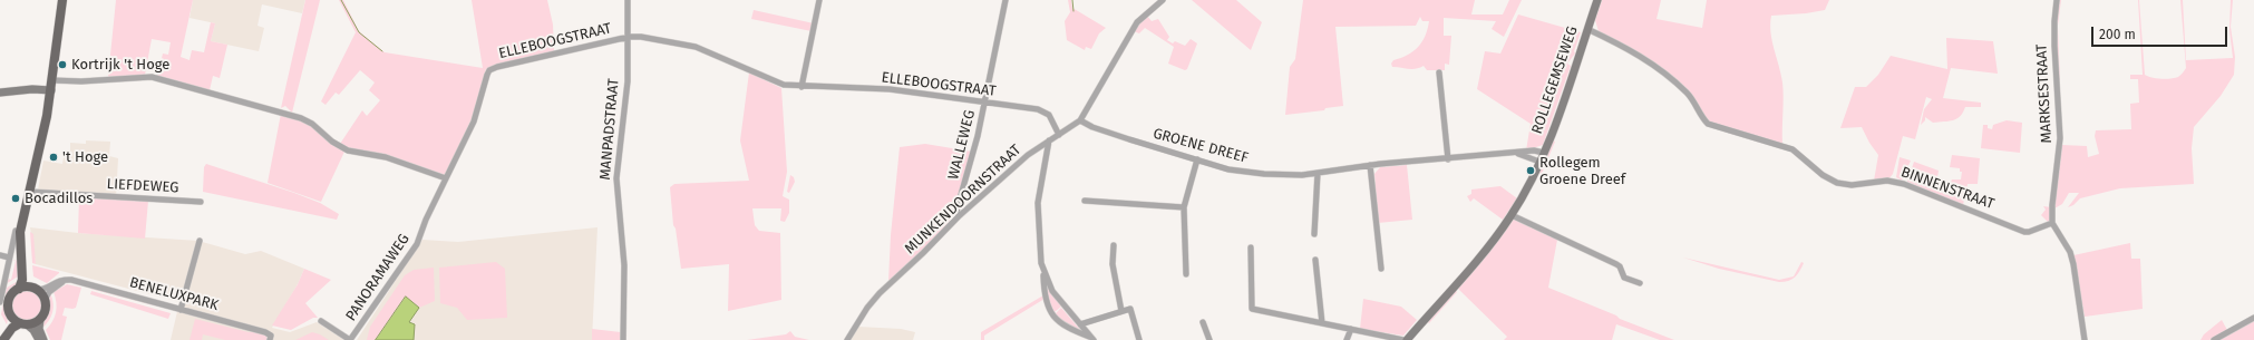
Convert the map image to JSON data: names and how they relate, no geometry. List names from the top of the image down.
{
  "streets": {
    "street": [
      "ELLEBOOGSTRAAT",
      "ROLLEGEMSEWEG",
      "MARKSESTRAAT",
      "MANPADSTRAAT",
      "WALLEWEG",
      "GROENE DREEF",
      "LIEFDEWEG",
      "BINNENSTRAAT",
      "MUNKENDOORNSTRAAT",
      "PANORAMAWEG",
      "BENELUXPARK"
    ]
  },
  "crossings": [
    ["ELLEBOOGSTRAAT", "MANPADSTRAAT"],
    ["ELLEBOOGSTRAAT", "WALLEWEG"],
    ["ELLEBOOGSTRAAT", "MUNKENDOORNSTRAAT"],
    ["ELLEBOOGSTRAAT", "PANORAMAWEG"],
    ["ROLLEGEMSEWEG", "GROENE DREEF"],
    ["ROLLEGEMSEWEG", "BINNENSTRAAT"],
    ["MARKSESTRAAT", "BINNENSTRAAT"],
    ["WALLEWEG", "MUNKENDOORNSTRAAT"],
    ["GROENE DREEF", "MUNKENDOORNSTRAAT"]
  ],
  "places": [
    "Kortrijk 't Hoge",
    "'t Hoge",
    "Rollegem Groene Dreef",
    "Bocadillos"
  ],
  "scale_bar": "200 m"
}
